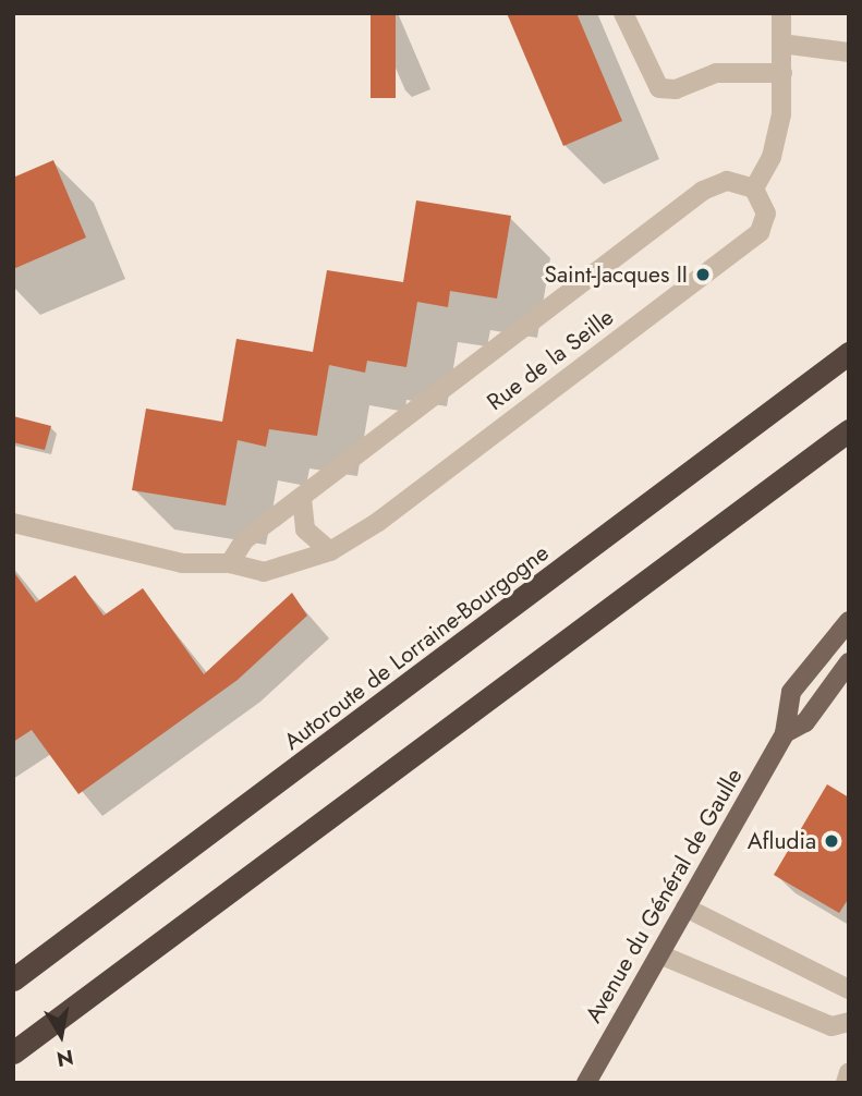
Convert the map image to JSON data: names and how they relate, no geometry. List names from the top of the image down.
{
  "streets": {
    "highway": ["Autoroute de Lorraine-Bourgogne"],
    "main road": ["Avenue du Général de Gaulle"],
    "street": ["Rue de la Seille"]
  },
  "places": ["Saint-Jacques II", "Afludia"],
  "north": "bottom"
}
